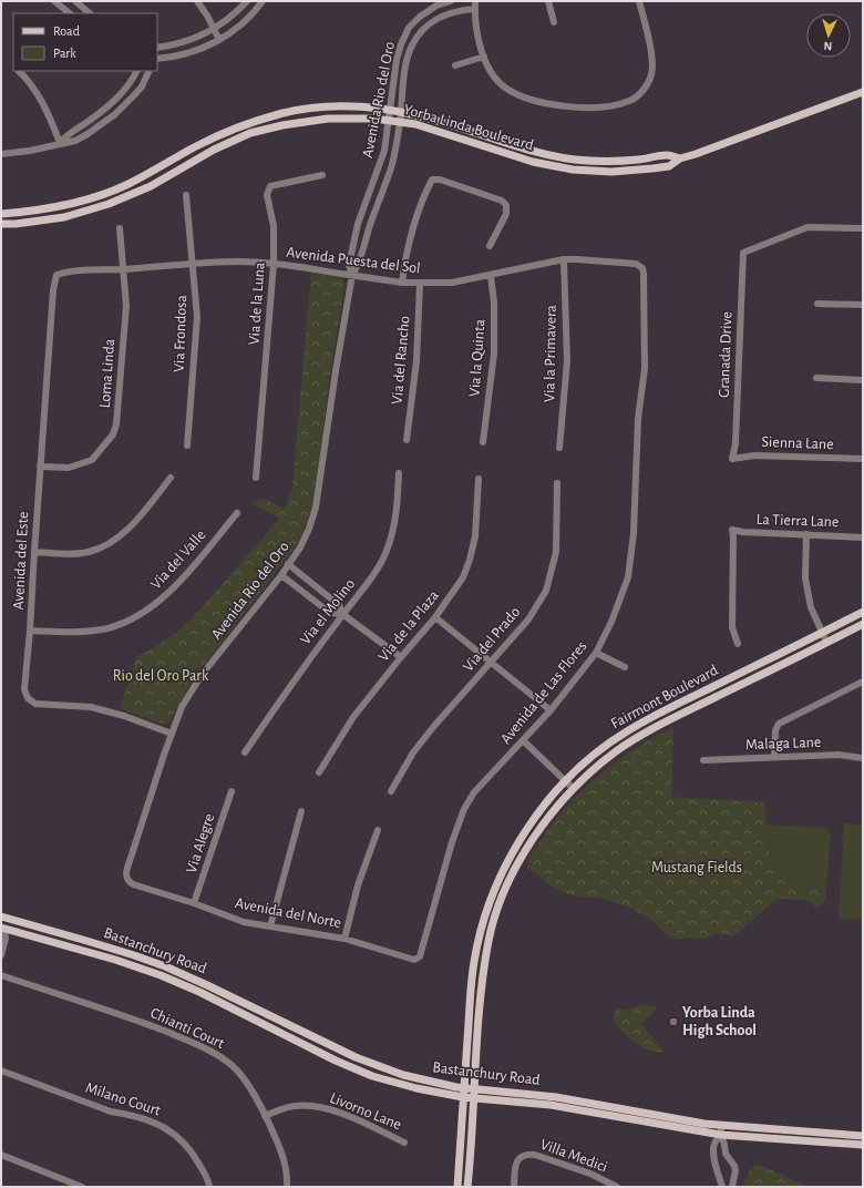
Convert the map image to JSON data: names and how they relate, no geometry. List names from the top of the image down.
{
  "streets": {
    "main road": ["Yorba Linda Boulevard", "Fairmont Boulevard", "Bastanchury Road"],
    "street": [
      "Avenida Rio del Oro",
      "Avenida Puesta del Sol",
      "Via de la Luna",
      "Via Frondosa",
      "Via la Primavera",
      "Granada Drive",
      "Via la Quinta",
      "Via del Rancho",
      "Loma Linda",
      "Sienna Lane",
      "La Tierra Lane",
      "Via del Valle",
      "Avenida del Este",
      "Via el Molino",
      "Via de la Plaza",
      "Via del Prado",
      "Avenida de Las Flores",
      "Malaga Lane",
      "Via Alegre",
      "Avenida del Norte",
      "Chianti Court",
      "Milano Court",
      "Livorno Lane",
      "Villa Medici"
    ]
  },
  "crossings": [
    ["Avenida Rio del Oro", "Yorba Linda Boulevard"],
    ["Avenida Rio del Oro", "Avenida Puesta del Sol"],
    ["Avenida Rio del Oro", "Avenida del Este"],
    ["Avenida Rio del Oro", "Avenida del Norte"],
    ["Avenida Puesta del Sol", "Via de la Luna"],
    ["Avenida Puesta del Sol", "Via Frondosa"],
    ["Avenida Puesta del Sol", "Via la Primavera"],
    ["Avenida Puesta del Sol", "Via la Quinta"],
    ["Avenida Puesta del Sol", "Via del Rancho"],
    ["Avenida Puesta del Sol", "Loma Linda"],
    ["Avenida Puesta del Sol", "Avenida del Este"],
    ["Avenida Puesta del Sol", "Avenida de Las Flores"],
    ["Granada Drive", "Sienna Lane"],
    ["Loma Linda", "Avenida del Este"],
    ["Via del Valle", "Avenida del Este"],
    ["Avenida de Las Flores", "Avenida del Norte"],
    ["Fairmont Boulevard", "Bastanchury Road"],
    ["Via Alegre", "Avenida del Norte"],
    ["Chianti Court", "Livorno Lane"]
  ],
  "parks": ["Rio del Oro Park", "Mustang Fields"],
  "places": ["Yorba Linda High School"],
  "legend": ["Road", "Park"],
  "north": "bottom"
}
